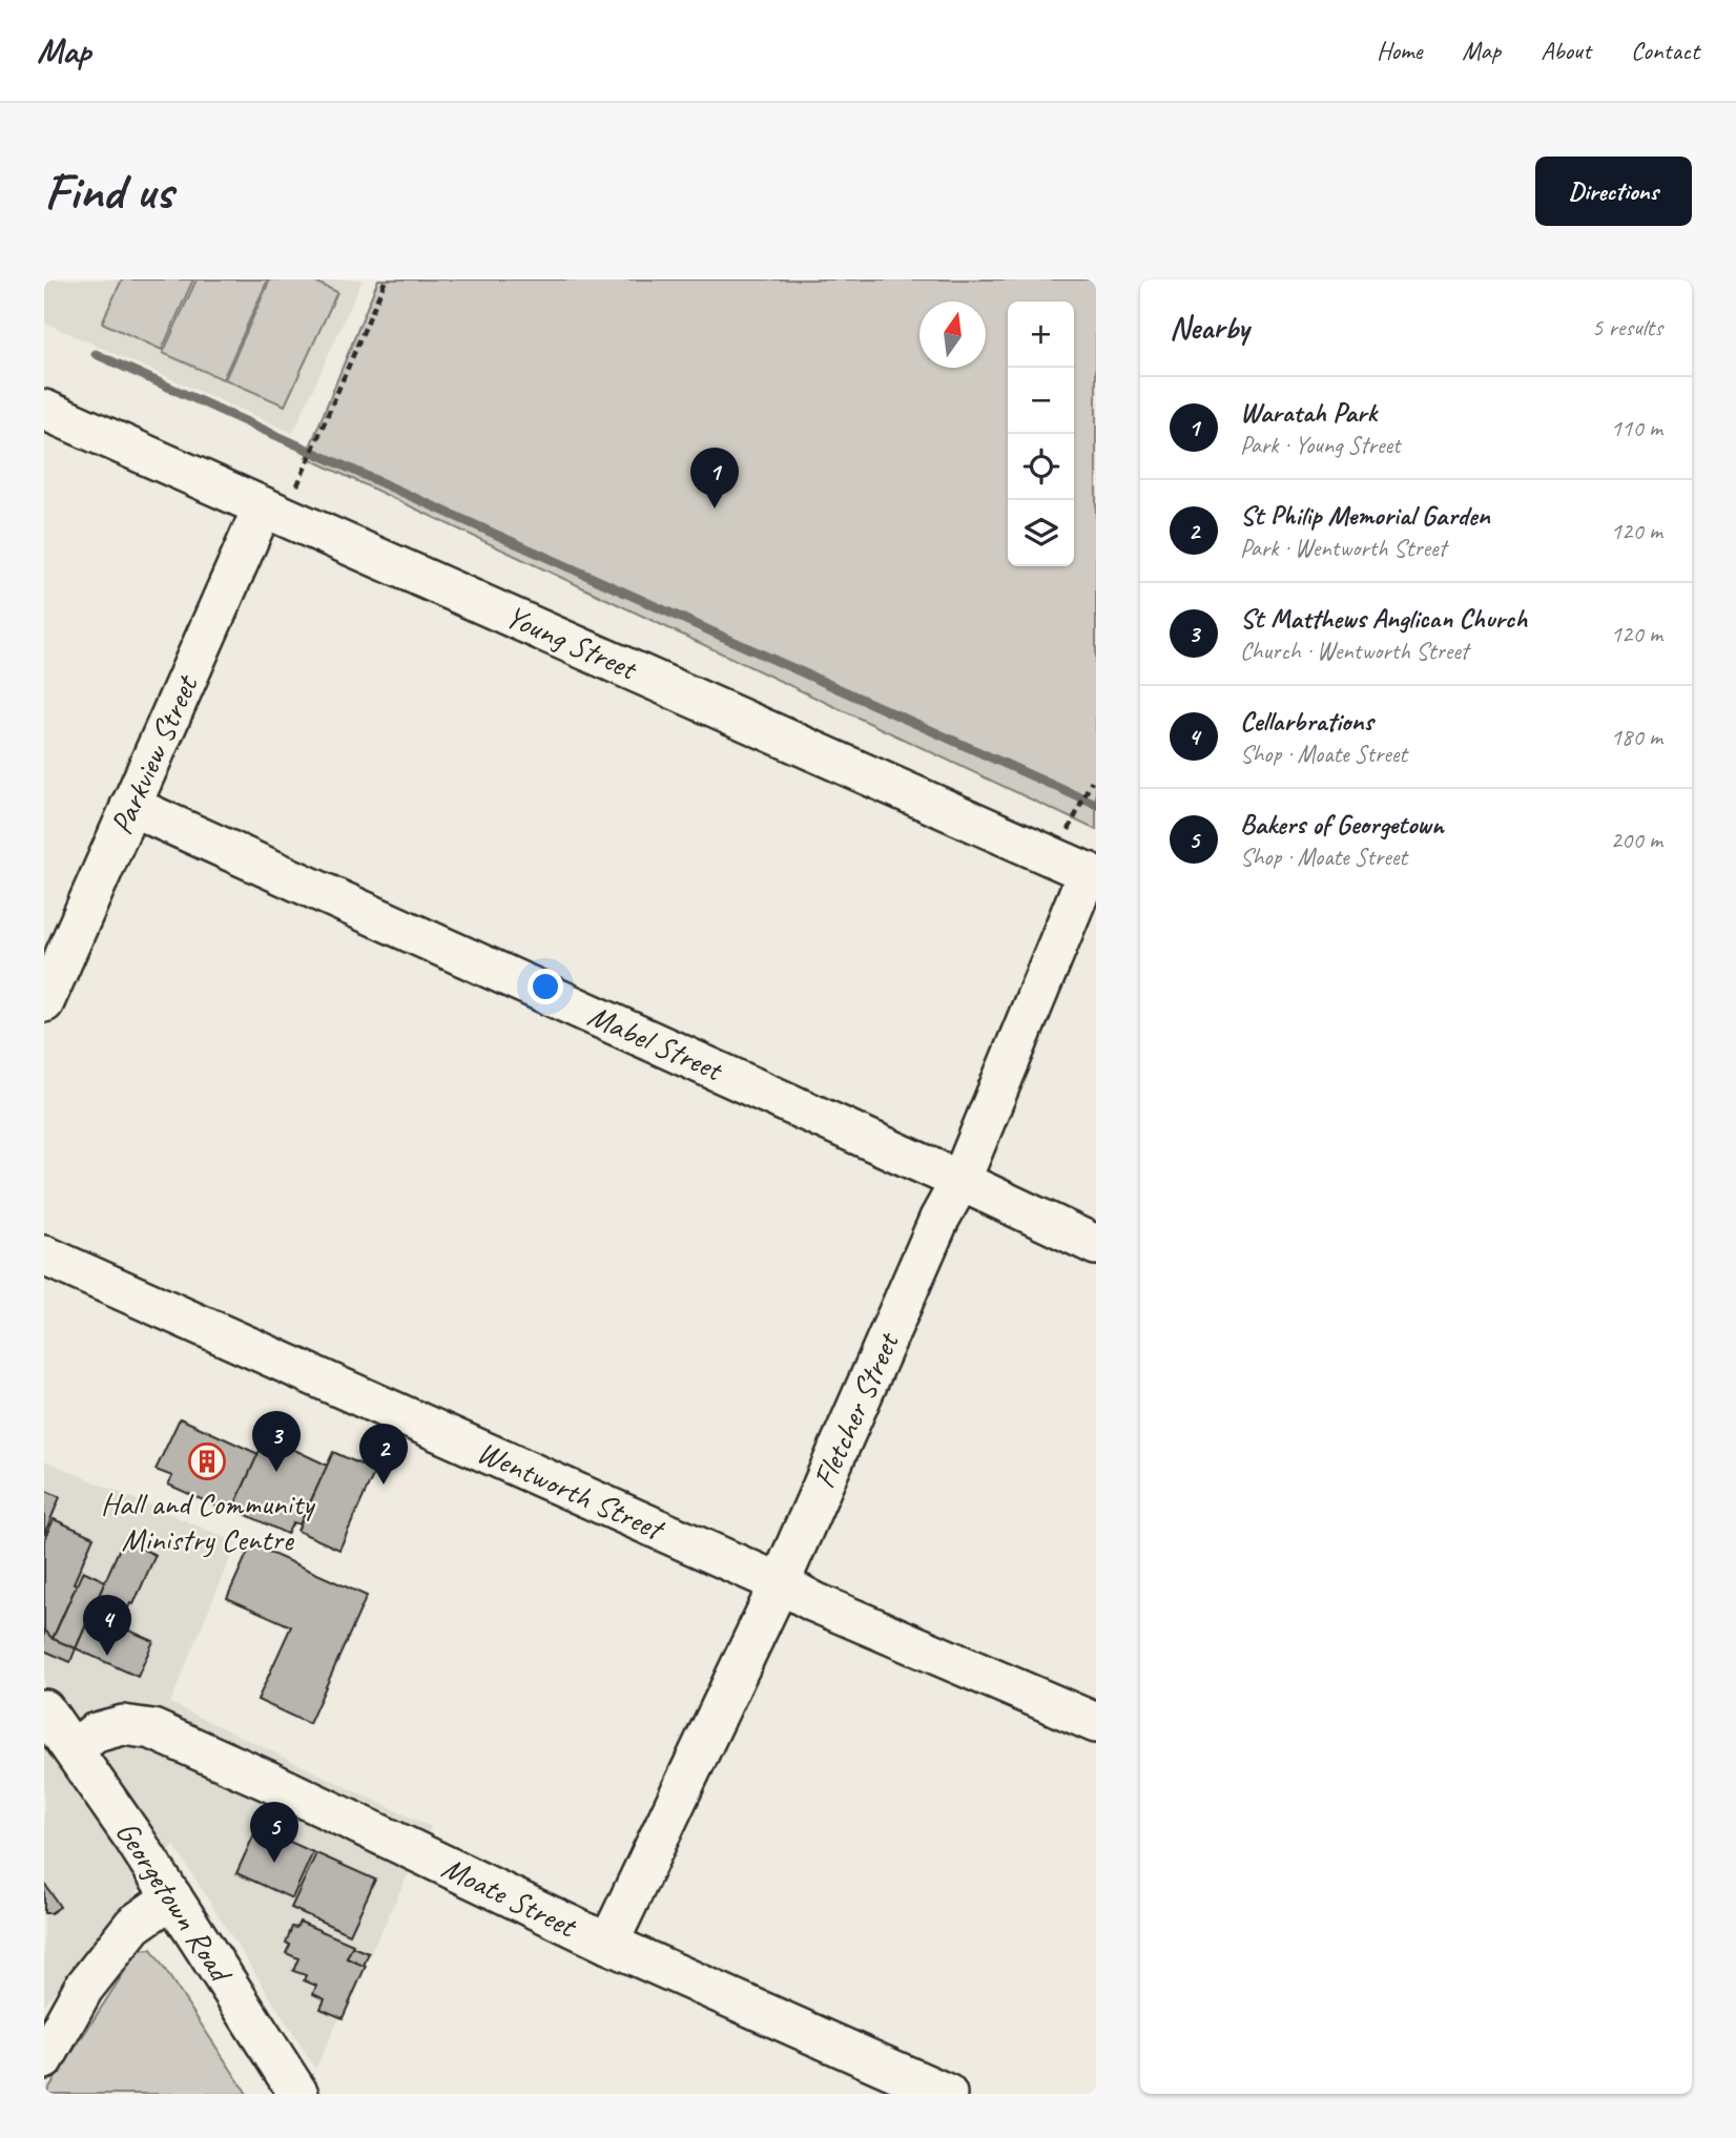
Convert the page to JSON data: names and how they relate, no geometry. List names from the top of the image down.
{
  "streets": {
    "street": [
      "Young Street",
      "Parkview Street",
      "Mabel Street",
      "Fletcher Street",
      "Wentworth Street",
      "Moate Street",
      "Georgetown Road"
    ]
  },
  "crossings": [
    ["Young Street", "Parkview Street"],
    ["Young Street", "Fletcher Street"],
    ["Parkview Street", "Mabel Street"],
    ["Mabel Street", "Fletcher Street"],
    ["Fletcher Street", "Wentworth Street"],
    ["Fletcher Street", "Moate Street"],
    ["Moate Street", "Georgetown Road"]
  ],
  "places": {
    "building": ["Hall and Community Ministry Centre"]
  },
  "north": "top",
  "page": {
    "header": "Map",
    "nav": [
      "Home",
      "Map",
      "About",
      "Contact"
    ],
    "buttons": "Directions",
    "title": "Find us",
    "heading": ["Nearby", "5 results"],
    "map_buttons": ["+", "−"],
    "list": [
      {
        "mark": "1",
        "name": "Waratah Park",
        "note": "Park · Young Street",
        "value": "110 m"
      },
      {
        "mark": "2",
        "name": "St Philip Memorial Garden",
        "note": "Park · Wentworth Street",
        "value": "120 m"
      },
      {
        "mark": "3",
        "name": "St Matthews Anglican Church",
        "note": "Church · Wentworth Street",
        "value": "120 m"
      },
      {
        "mark": "4",
        "name": "Cellarbrations",
        "note": "Shop · Moate Street",
        "value": "180 m"
      },
      {
        "mark": "5",
        "name": "Bakers of Georgetown",
        "note": "Shop · Moate Street",
        "value": "200 m"
      }
    ],
    "pins": [
      "1",
      "3",
      "2",
      "4",
      "5"
    ]
  }
}
